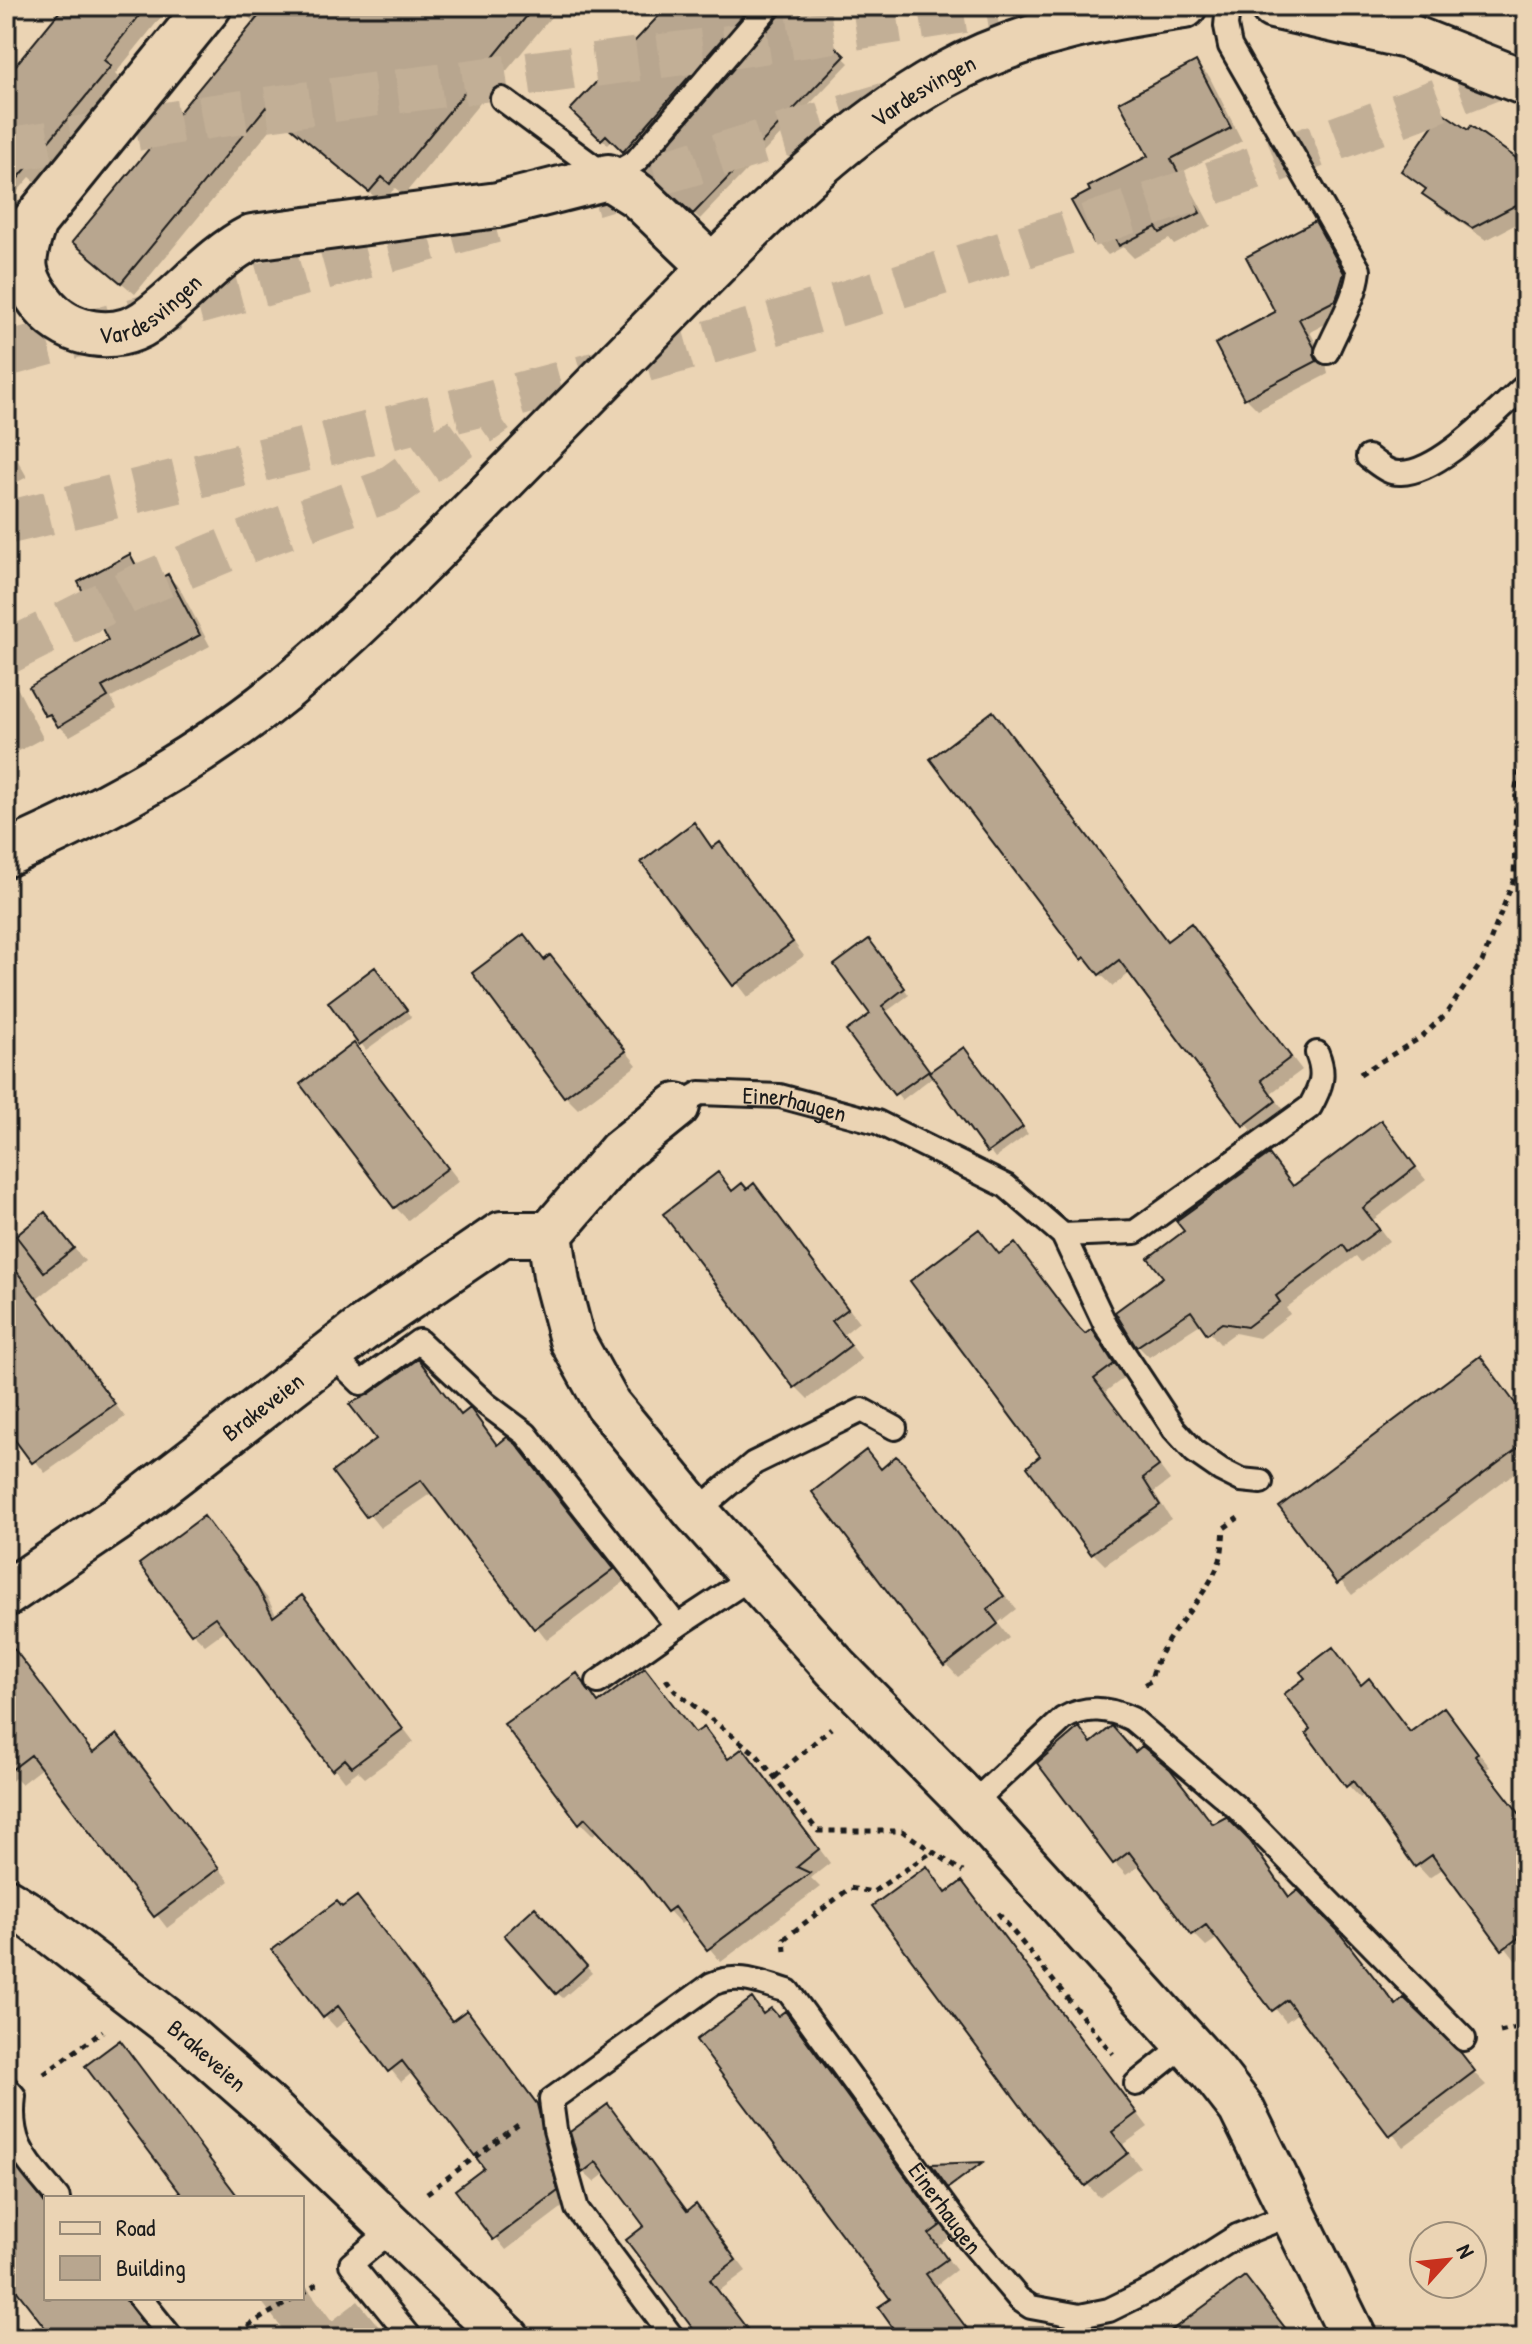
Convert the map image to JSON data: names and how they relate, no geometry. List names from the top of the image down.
{
  "streets": {
    "street": ["Vardesvingen", "Einerhaugen", "Brakeveien"]
  },
  "legend": ["Road", "Building"],
  "north": "top right"
}
